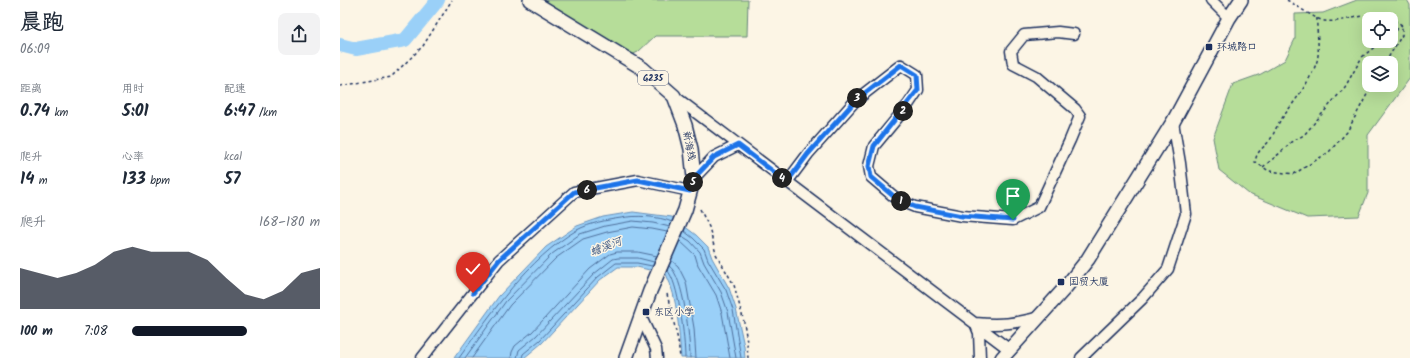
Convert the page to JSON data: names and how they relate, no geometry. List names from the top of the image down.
{
  "streets": {
    "main road": ["G235", "新海线"]
  },
  "water": ["蟾溪河"],
  "places": {
    "transit": ["环城路口", "国贸大厦", "东区小学"]
  },
  "page": {
    "heading": ["晨跑", "06:09"],
    "stats": [
      ["距离", "0.74 km"],
      ["用时", "5:01"],
      ["配速", "6:47 /km"],
      ["爬升", "14 m"],
      ["心率", "133 bpm"],
      ["kcal", "57"]
    ],
    "pins": [
      "3",
      "2",
      "4",
      "5",
      "6",
      "1"
    ],
    "chart": ["爬升", "168–180 m"],
    "list": [
      {
        "name": "100 m",
        "note": "7:08"
      }
    ]
  }
}
